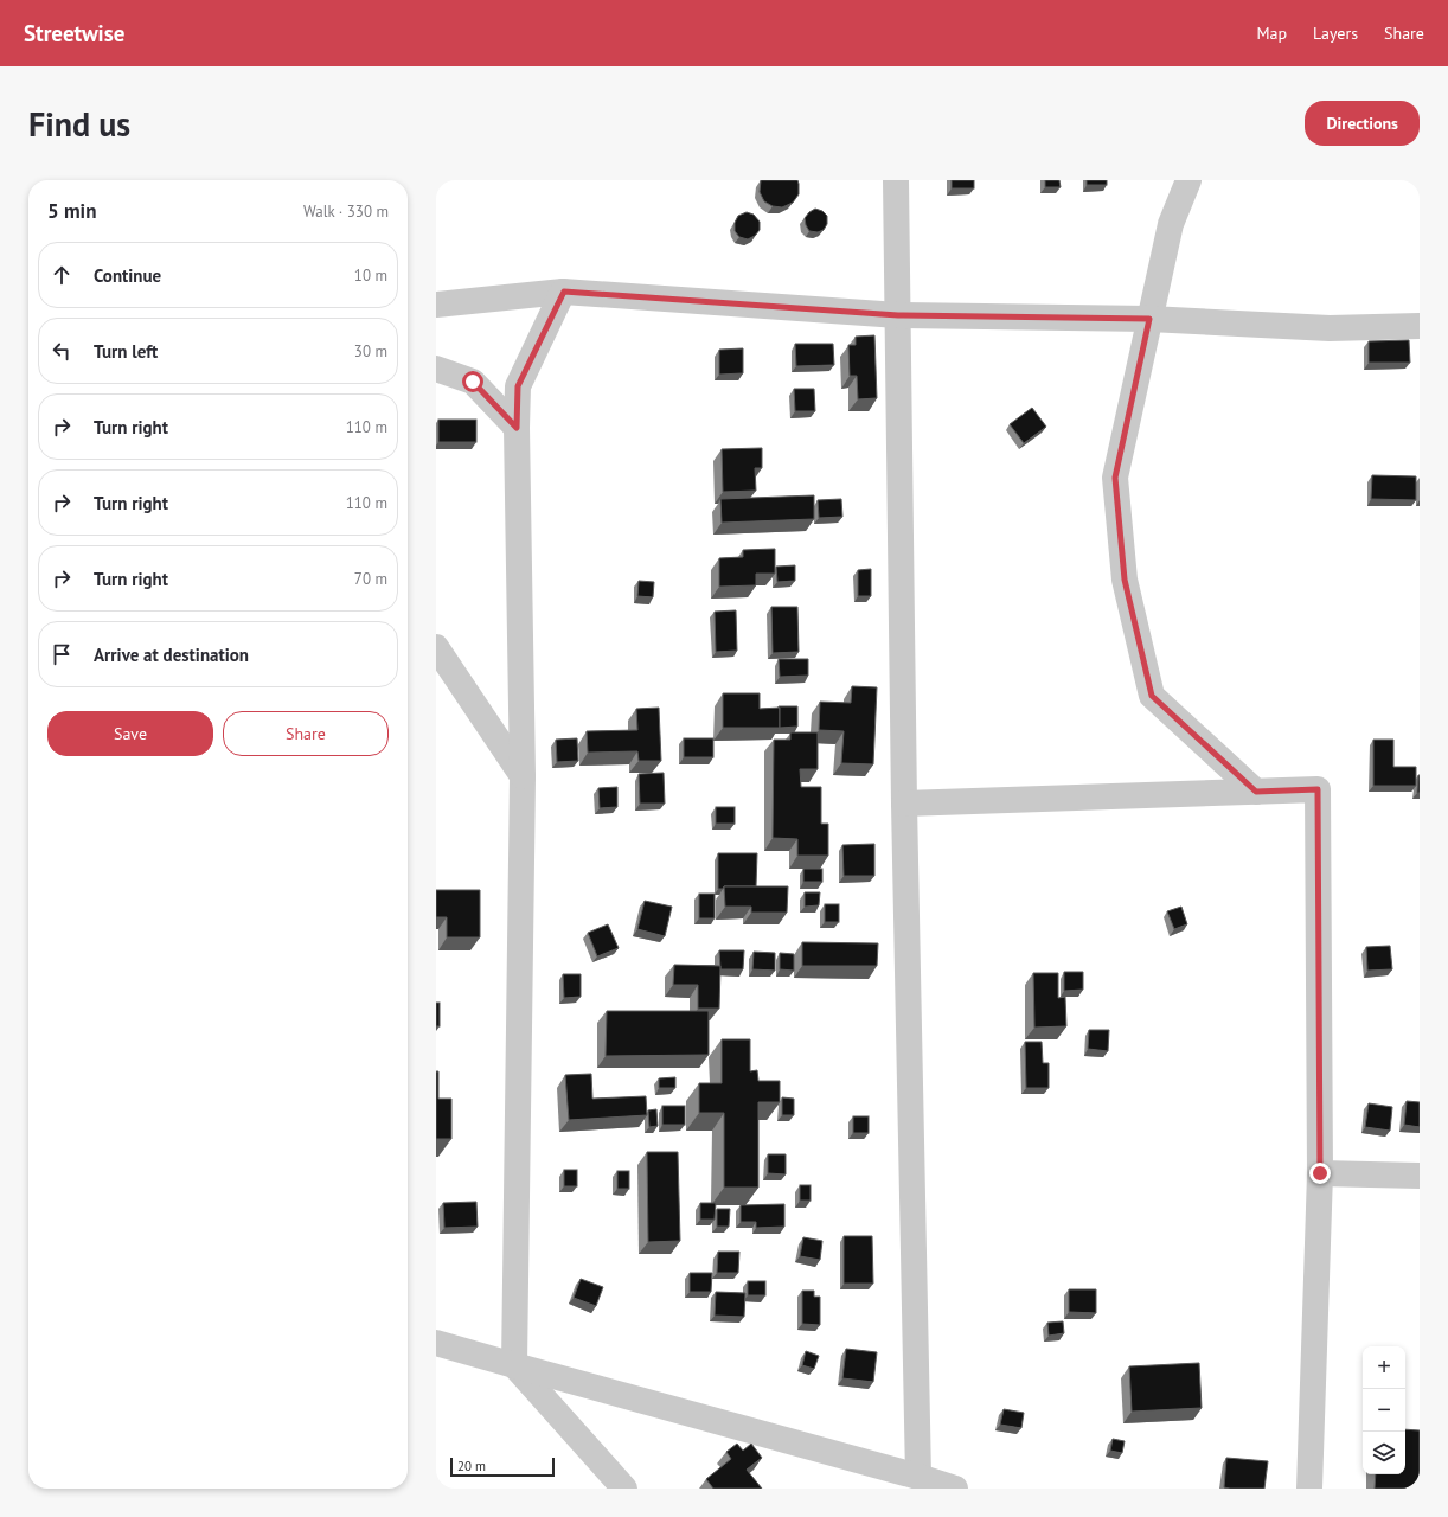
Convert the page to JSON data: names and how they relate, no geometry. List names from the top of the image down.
{
  "scale_bar": "20 m",
  "page": {
    "header": "Streetwise",
    "nav": ["Map", "Layers", "Share"],
    "buttons": [
      "Directions",
      ["Save", "Share"]
    ],
    "title": "Find us",
    "heading": ["5 min", "Walk · 330 m"],
    "list": [
      ["Continue", "10 m"],
      ["Turn left", "30 m"],
      ["Turn right", "110 m"],
      ["Turn right", "110 m"],
      ["Turn right", "70 m"],
      "Arrive at destination"
    ],
    "map_buttons": ["+", "−"],
    "scale": "20 m"
  }
}
